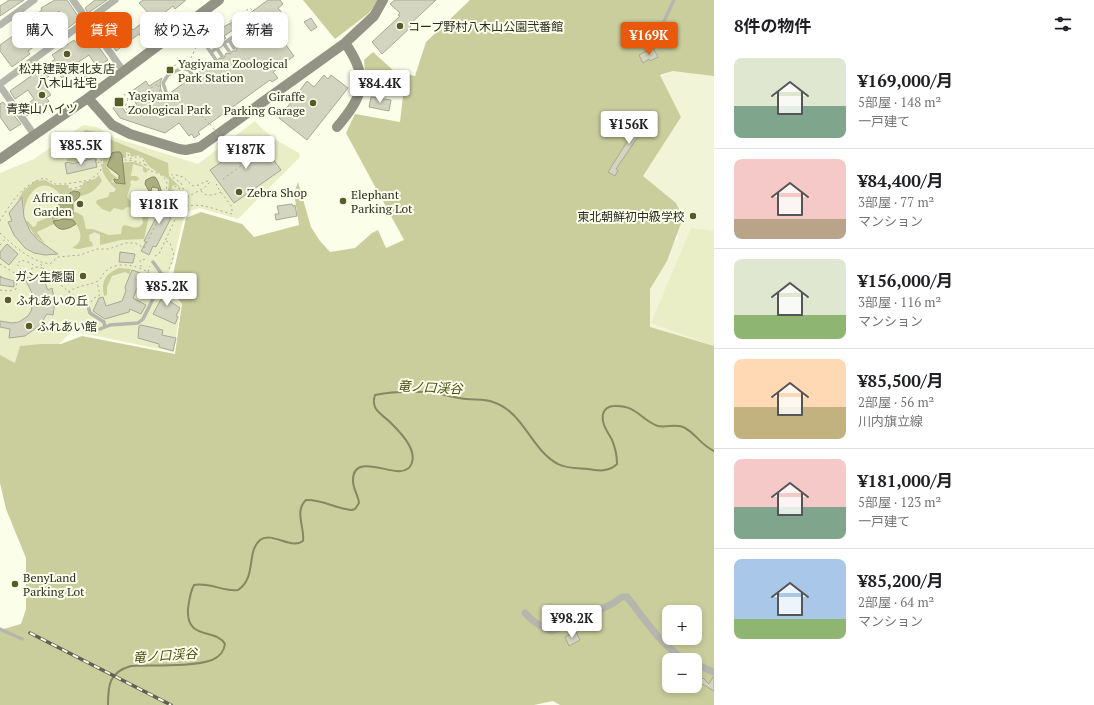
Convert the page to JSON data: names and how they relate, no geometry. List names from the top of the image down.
{
  "water": ["竜ノ口渓谷"],
  "places": {
    "other": [
      "コープ野村八木山公園弐番館",
      "松井建設東北支店 八木山社宅",
      "青葉山ハイツ",
      "Giraffe Parking Garage",
      "Zebra Shop",
      "Elephant Parking Lot",
      "African Garden",
      "東北朝鮮初中級学校",
      "ガン生態園",
      "ふれあいの丘",
      "ふれあい館",
      "BenyLand Parking Lot"
    ],
    "transit": ["Yagiyama Zoological Park Station", "Yagiyama Zoological Park"]
  },
  "page": {
    "heading": "8件の物件",
    "chip": [
      "購入",
      "賃貸",
      "絞り込み",
      "新着"
    ],
    "price": [
      "¥169K",
      "¥84.4K",
      "¥156K",
      "¥85.5K",
      "¥187K",
      "¥181K",
      "¥85.2K",
      "¥98.2K"
    ],
    "list": [
      {
        "name": "¥169,000/月",
        "note": "5部屋 · 148 m² · 一戸建て"
      },
      {
        "name": "¥84,400/月",
        "note": "3部屋 · 77 m² · マンション"
      },
      {
        "name": "¥156,000/月",
        "note": "3部屋 · 116 m² · マンション"
      },
      {
        "name": "¥85,500/月",
        "note": "2部屋 · 56 m² · 川内旗立線"
      },
      {
        "name": "¥181,000/月",
        "note": "5部屋 · 123 m² · 一戸建て"
      },
      {
        "name": "¥85,200/月",
        "note": "2部屋 · 64 m² · マンション"
      }
    ],
    "map_buttons": ["+", "−"]
  }
}
